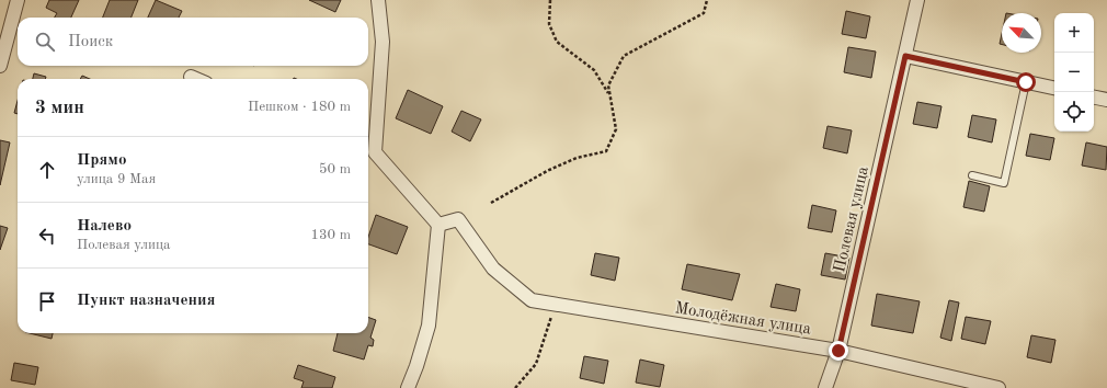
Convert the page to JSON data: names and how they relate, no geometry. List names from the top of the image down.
{
  "streets": {
    "street": ["Полевая улица", "Молодёжная улица"]
  },
  "crossings": [
    ["Полевая улица", "Молодёжная улица"]
  ],
  "north": "top left",
  "page": {
    "map_buttons": ["+", "−"],
    "search": "Поиск",
    "heading": ["3 мин", "Пешком · 180 m"],
    "list": [
      ["Прямо", "улица 9 Мая", "50 m"],
      ["Налево", "Полевая улица", "130 m"],
      "Пункт назначения"
    ]
  }
}
